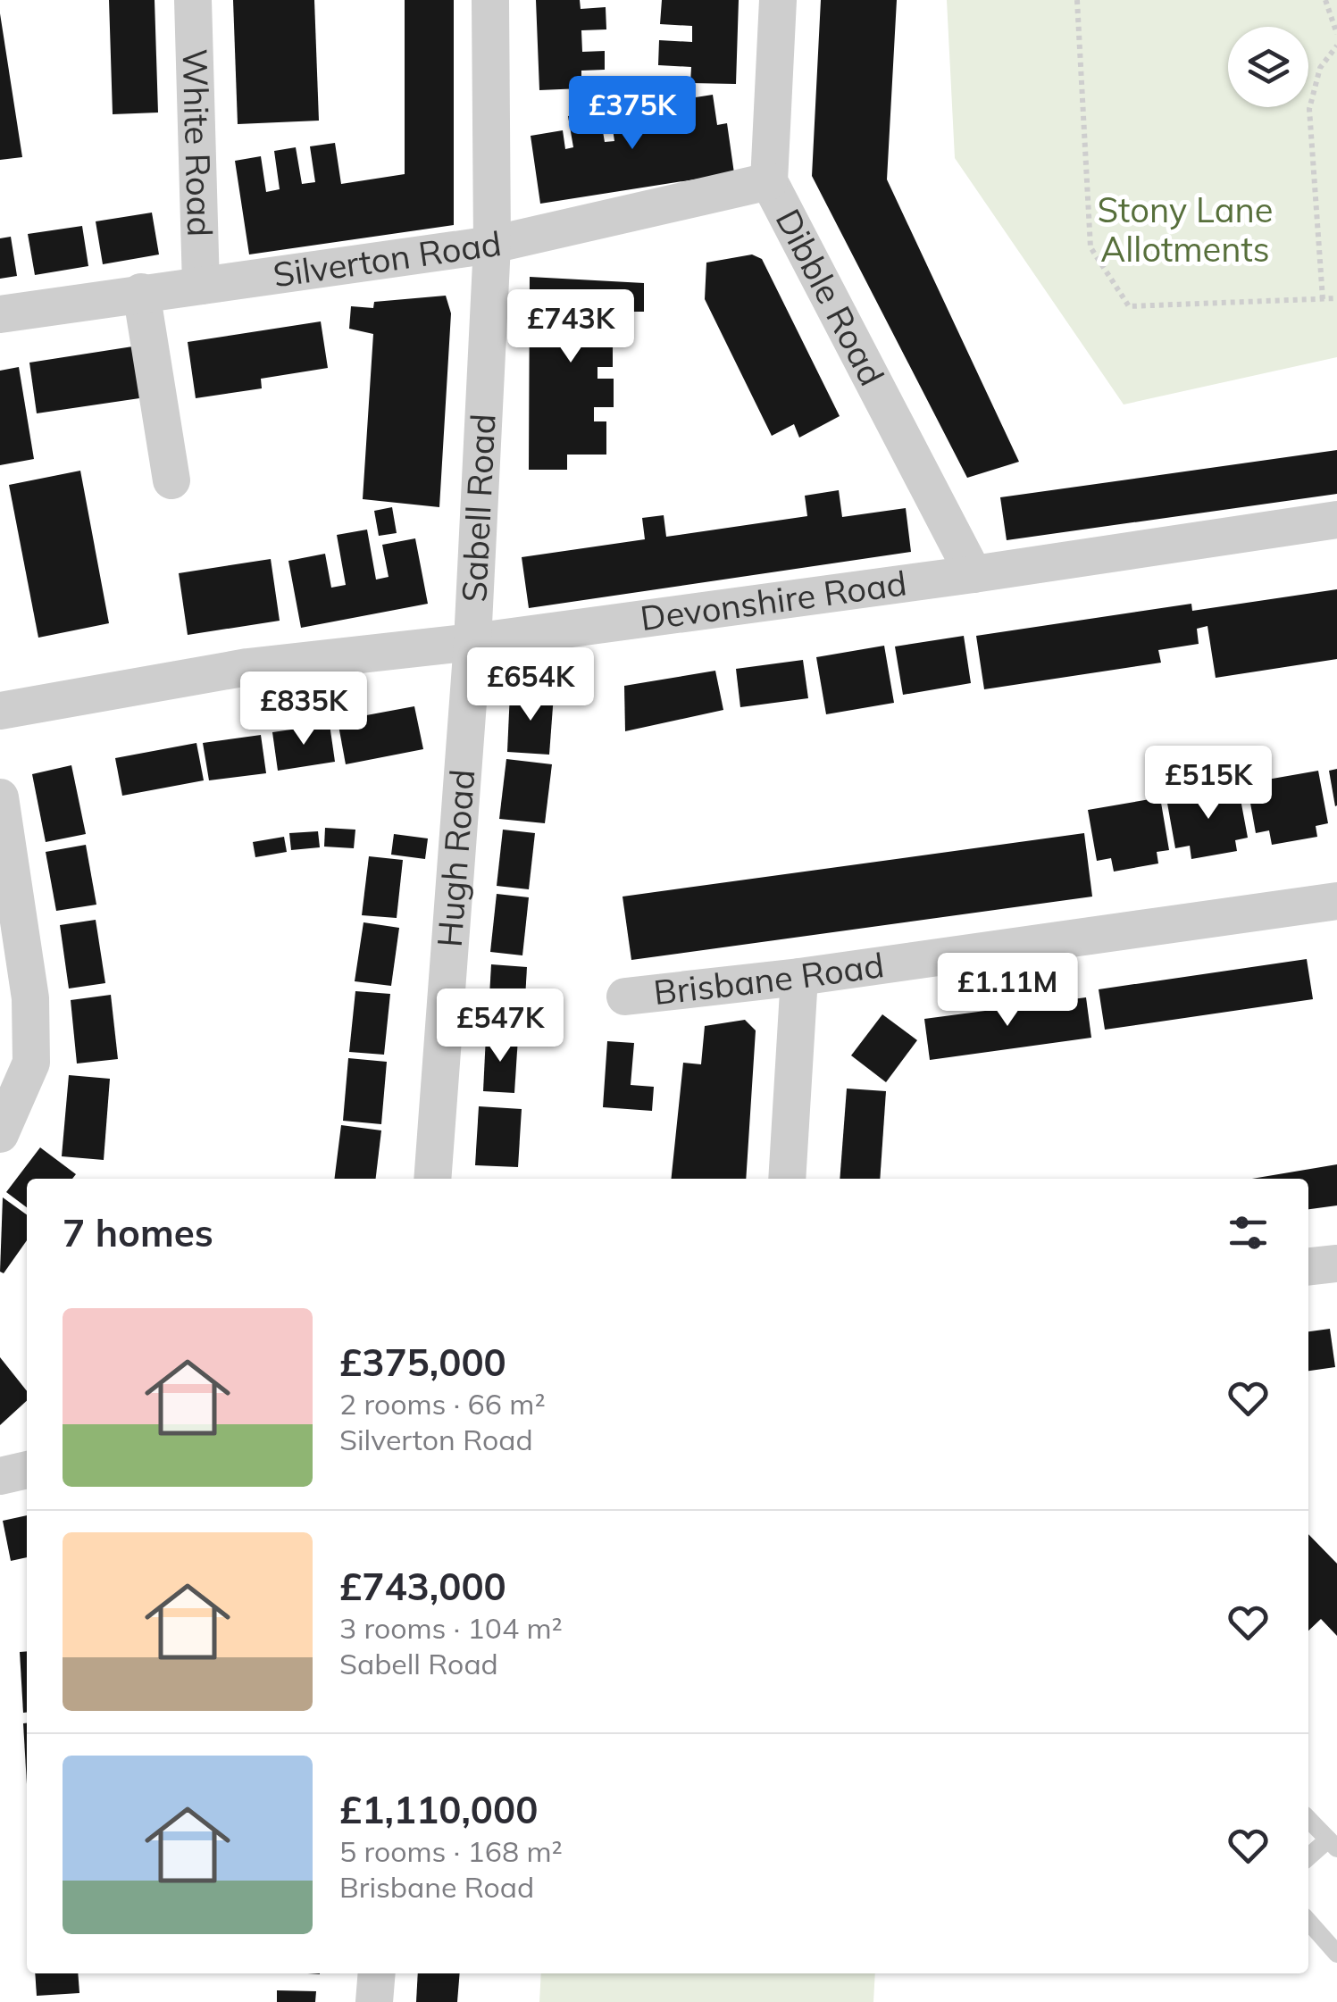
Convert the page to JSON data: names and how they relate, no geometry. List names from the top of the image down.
{
  "streets": {
    "street": [
      "White Road",
      "Silverton Road",
      "Dibble Road",
      "Sabell Road",
      "Devonshire Road",
      "Hugh Road",
      "Brisbane Road"
    ]
  },
  "crossings": [
    ["White Road", "Silverton Road"],
    ["Silverton Road", "Dibble Road"],
    ["Silverton Road", "Sabell Road"],
    ["Dibble Road", "Devonshire Road"],
    ["Sabell Road", "Devonshire Road"],
    ["Sabell Road", "Hugh Road"],
    ["Devonshire Road", "Hugh Road"]
  ],
  "parks": ["Stony Lane Allotments"],
  "page": {
    "price": [
      "£375K",
      "£743K",
      "£654K",
      "£835K",
      "£515K",
      "£1.11M",
      "£547K"
    ],
    "heading": "7 homes",
    "list": [
      {
        "name": "£375,000",
        "note": "2 rooms · 66 m² · Silverton Road"
      },
      {
        "name": "£743,000",
        "note": "3 rooms · 104 m² · Sabell Road"
      },
      {
        "name": "£1,110,000",
        "note": "5 rooms · 168 m² · Brisbane Road"
      }
    ]
  }
}
